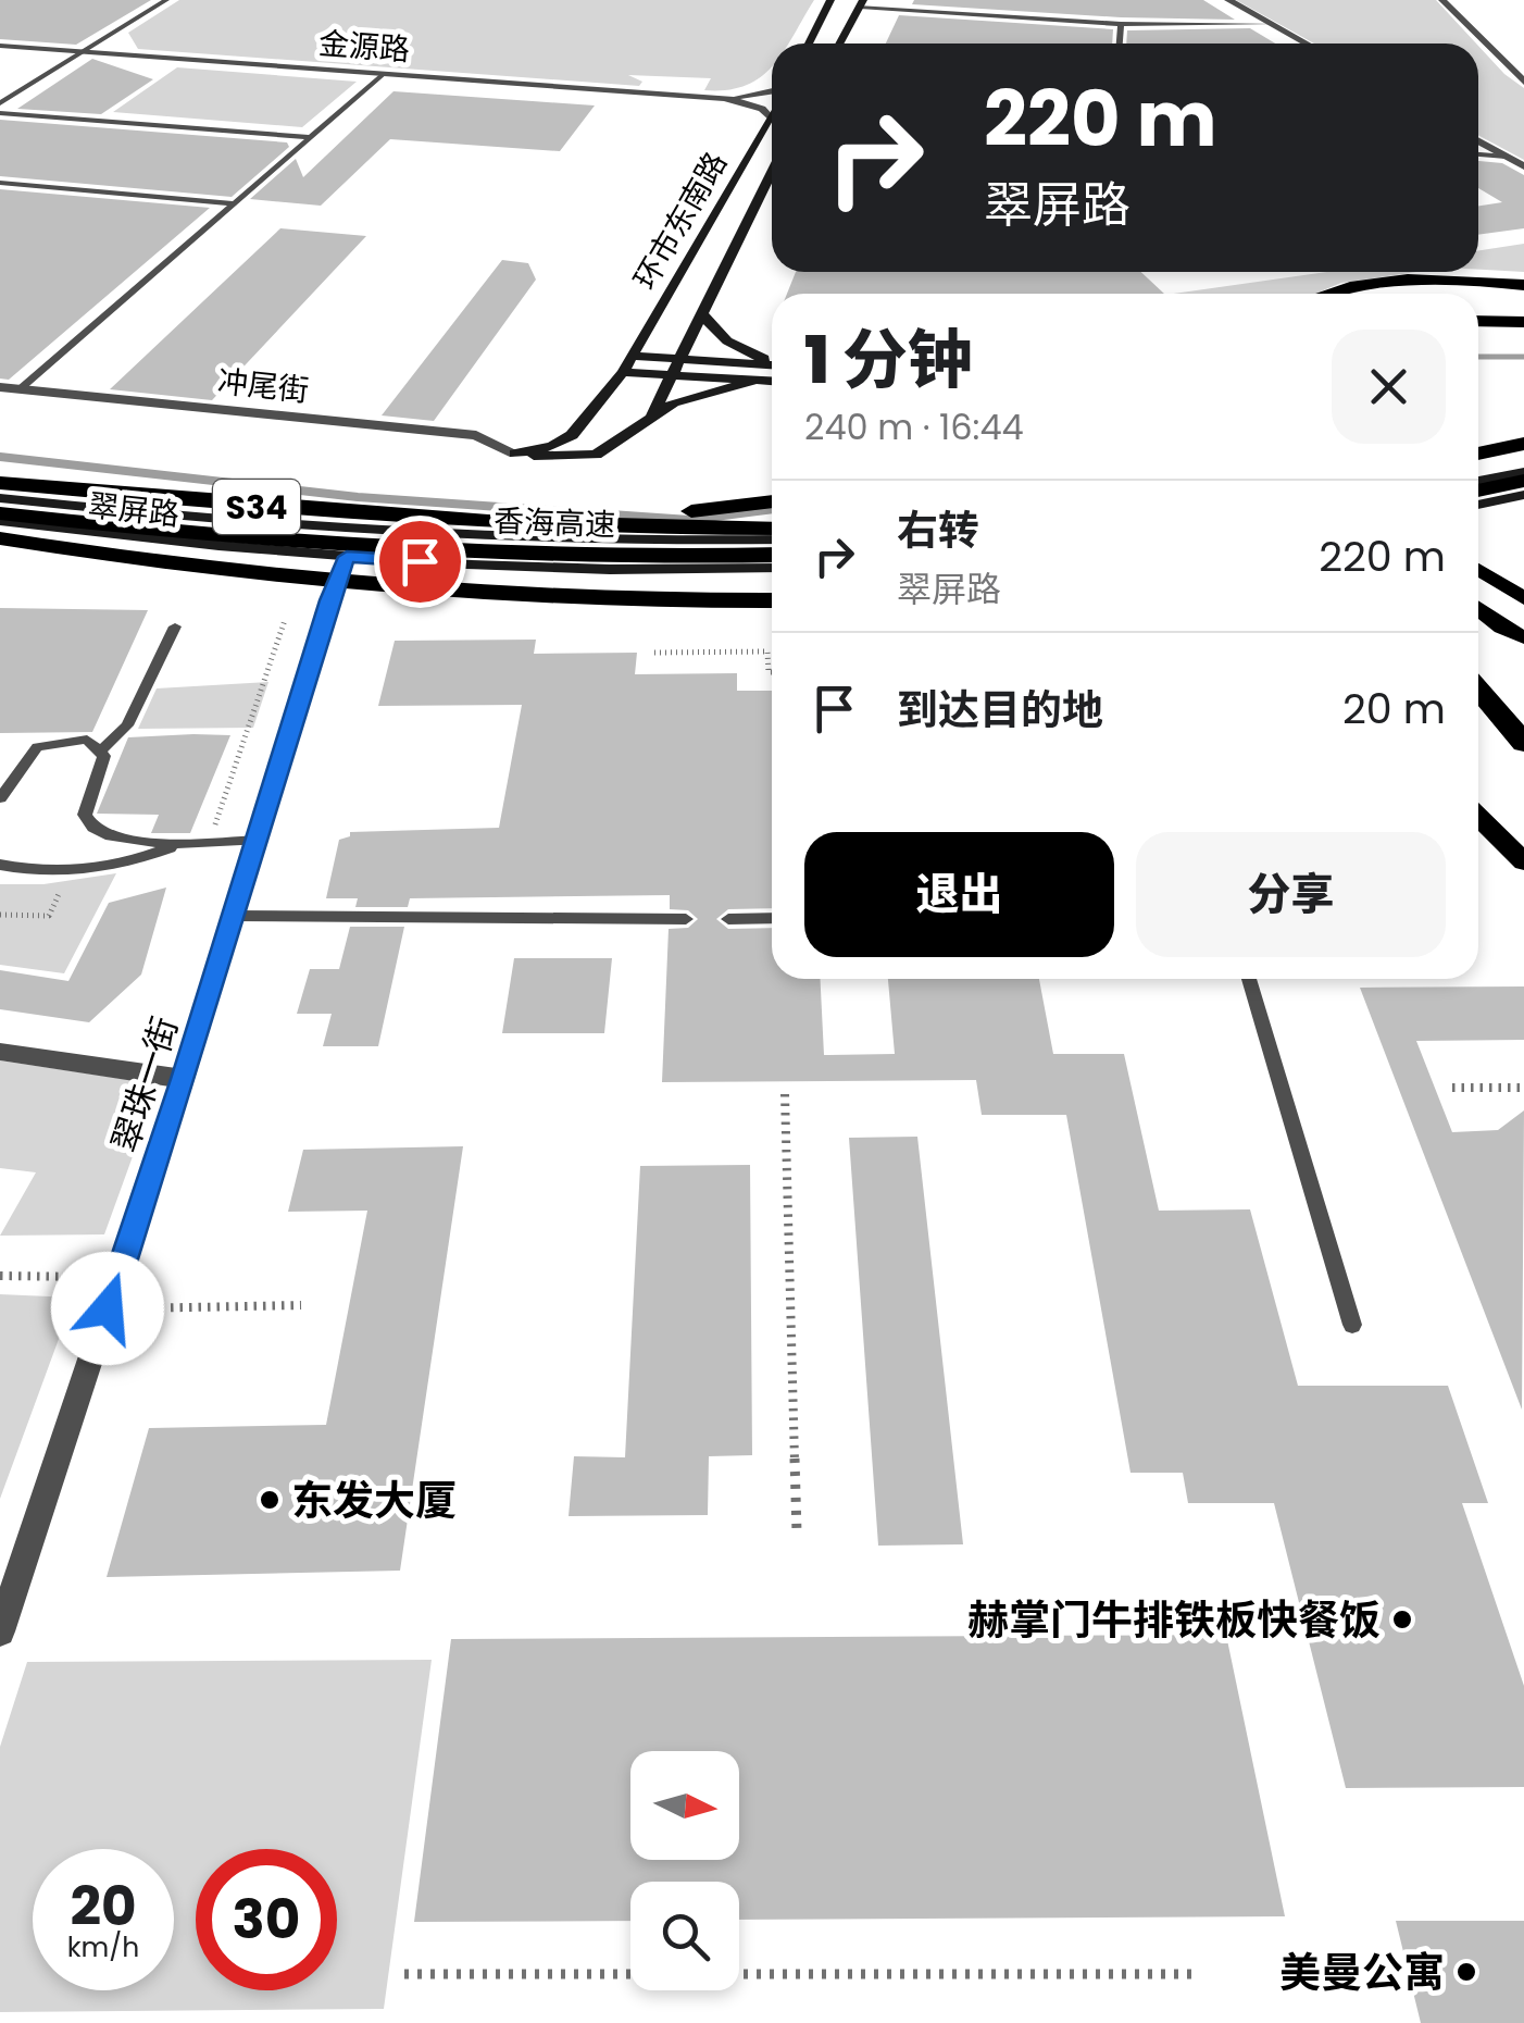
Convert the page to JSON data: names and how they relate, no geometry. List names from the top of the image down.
{
  "streets": {
    "highway": ["S34", "香海高速"],
    "main road": ["环市东南路", "翠屏路"],
    "street": ["金源路", "冲尾街", "翠珠一街"]
  },
  "crossings": [
    ["环市东南路", "冲尾街"],
    ["翠屏路", "翠珠一街"]
  ],
  "places": ["东发大厦", "赫掌门牛排铁板快餐饭", "美曼公寓"],
  "north": "right",
  "page": {
    "turn": ["220 m", "翠屏路"],
    "heading": ["1 分钟", "240 m · 16:44"],
    "list": [
      {
        "name": "右转",
        "note": "翠屏路",
        "value": "220 m"
      },
      {
        "name": "到达目的地",
        "value": "20 m"
      }
    ],
    "buttons": ["退出", "分享"],
    "speed": "20 km/h",
    "limit": "30"
  }
}
